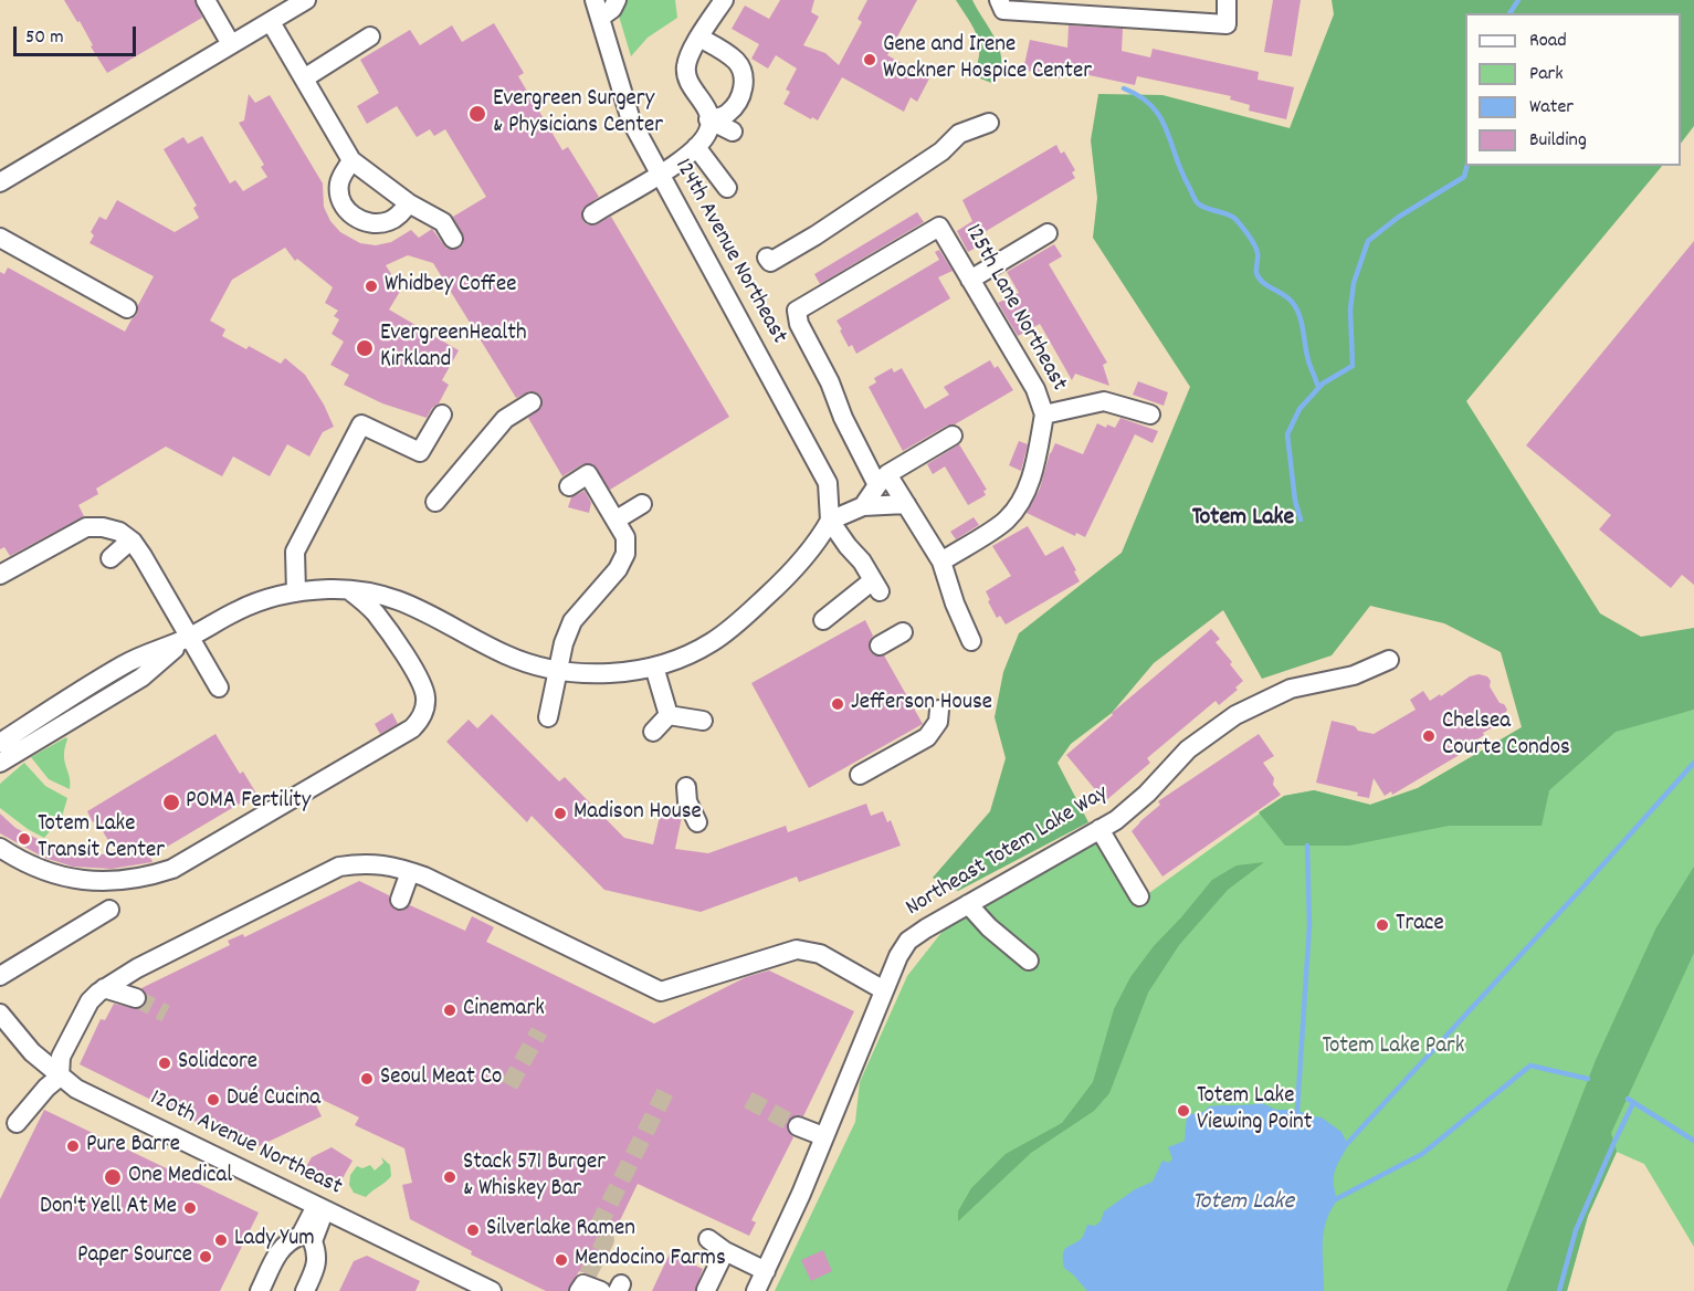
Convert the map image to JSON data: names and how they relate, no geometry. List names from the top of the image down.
{
  "streets": {
    "street": [
      "124th Avenue Northeast",
      "125th Lane Northeast",
      "Northeast Totem Lake Way",
      "120th Avenue Northeast"
    ]
  },
  "districts": ["Totem Lake"],
  "water": ["Totem Lake"],
  "parks": ["Totem Lake Park"],
  "places": [
    "Gene and Irene Wockner Hospice Center",
    "Evergreen Surgery & Physicians Center",
    "Whidbey Coffee",
    "EvergreenHealth Kirkland",
    "Jefferson House",
    "Chelsea Courte Condos",
    "POMA Fertility",
    "Madison House",
    "Totem Lake Transit Center",
    "Trace",
    "Cinemark",
    "Solidcore",
    "Seoul Meat Co",
    "Dué Cucina",
    "Totem Lake Viewing Point",
    "Pure Barre",
    "One Medical",
    "Stack 571 Burger & Whiskey Bar",
    "Don't Yell At Me",
    "Silverlake Ramen",
    "Lady Yum",
    "Paper Source",
    "Mendocino Farms"
  ],
  "legend": [
    "Road",
    "Park",
    "Water",
    "Building"
  ],
  "scale_bar": "50 m"
}
